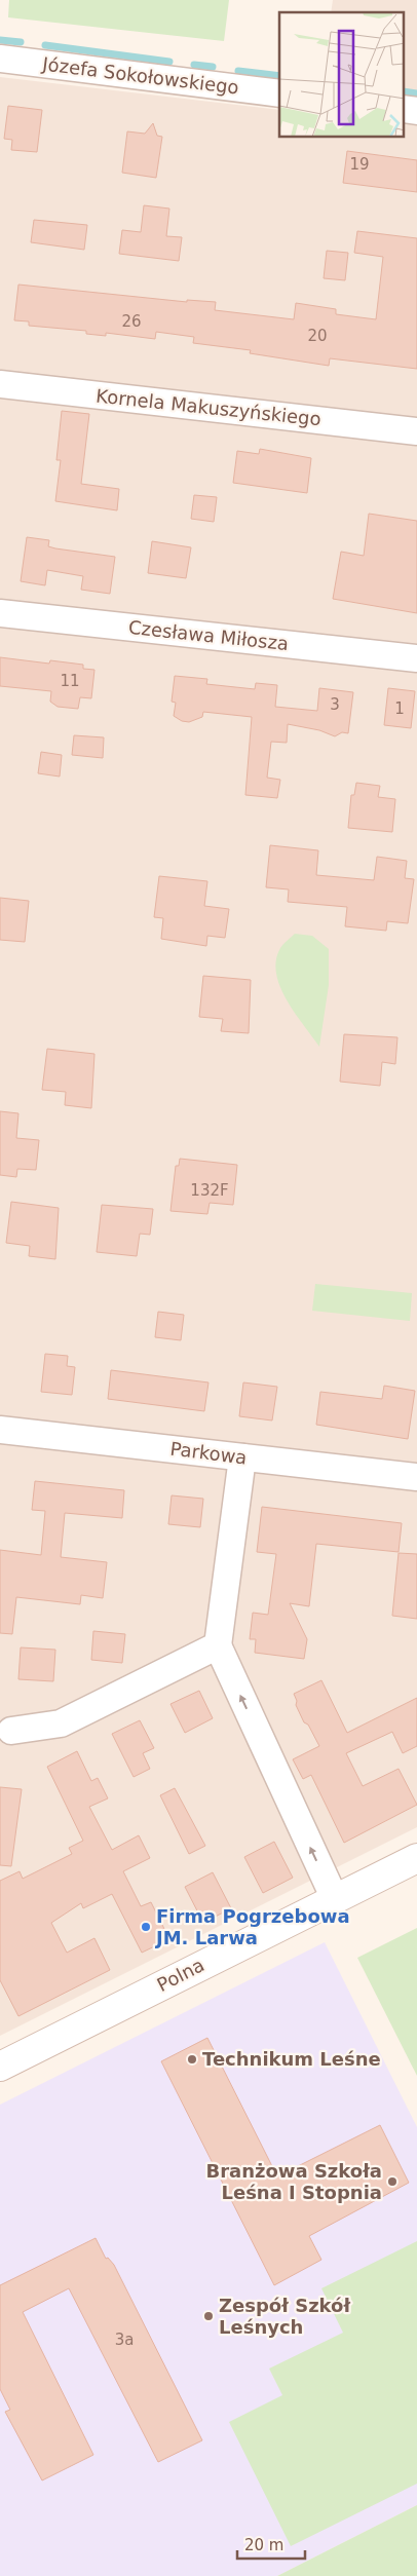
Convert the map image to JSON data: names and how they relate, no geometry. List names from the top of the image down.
{
  "streets": {
    "street": [
      "Józefa Sokołowskiego",
      "Kornela Makuszyńskiego",
      "Czesława Miłosza",
      "Parkowa",
      "Polna"
    ]
  },
  "places": [
    "Firma Pogrzebowa JM. Larwa",
    "Technikum Leśne",
    "Branżowa Szkoła Leśna I Stopnia",
    "Zespół Szkół Leśnych"
  ],
  "house_numbers": [
    "19",
    "26",
    "20",
    "11",
    "3",
    "1",
    "132F",
    "3a"
  ],
  "scale_bar": "20 m"
}
